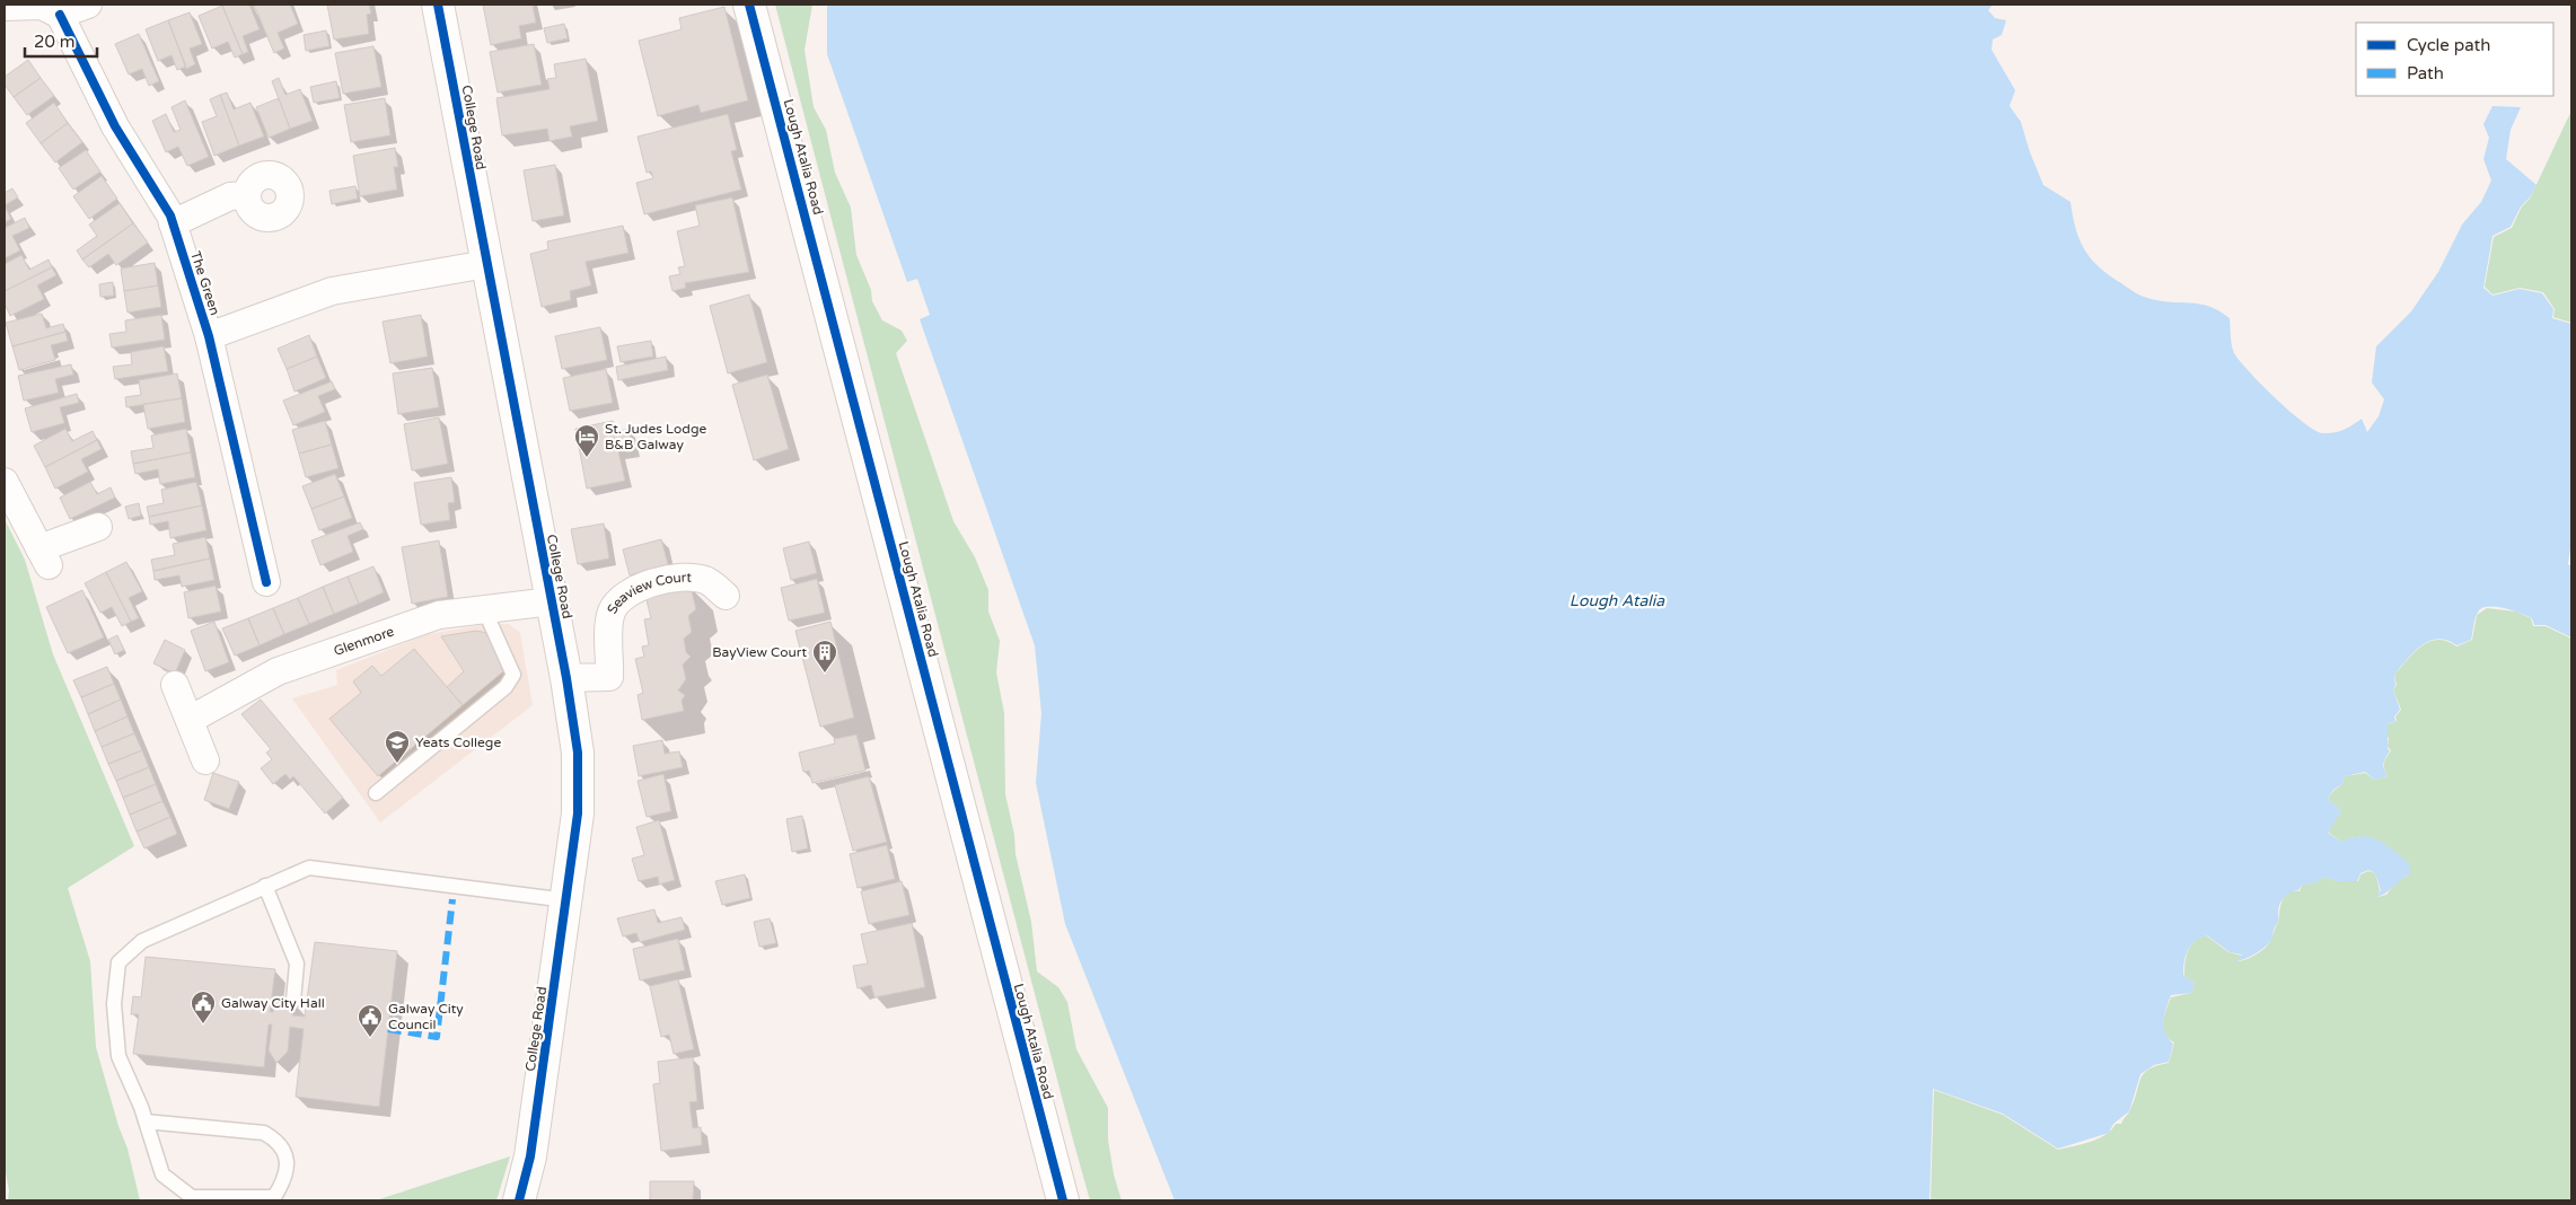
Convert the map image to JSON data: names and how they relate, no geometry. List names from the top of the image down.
{
  "streets": {
    "main road": ["College Road", "Lough Atalia Road"],
    "street": ["The Green", "Seaview Court", "Glenmore"]
  },
  "crossings": [
    ["College Road", "The Green"],
    ["College Road", "Seaview Court"],
    ["College Road", "Glenmore"]
  ],
  "water": ["Lough Atalia"],
  "places": {
    "hotel": ["St. Judes Lodge B&B Galway"],
    "building": ["BayView Court"],
    "school or university": ["Yeats College"],
    "public building": ["Galway City Hall", "Galway City Council"]
  },
  "legend": ["Cycle path", "Path"],
  "scale_bar": "20 m"
}
